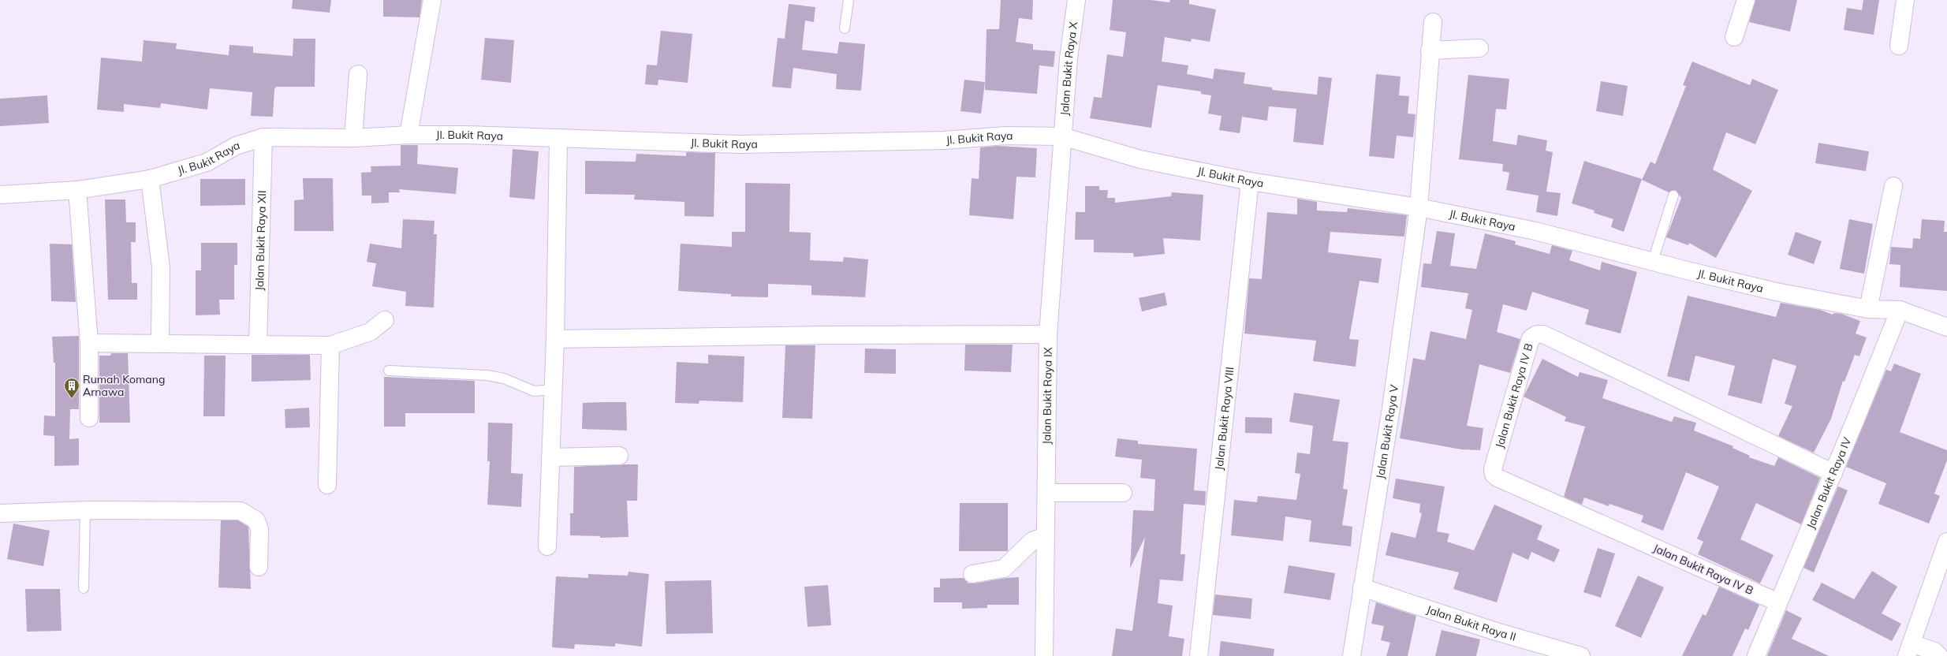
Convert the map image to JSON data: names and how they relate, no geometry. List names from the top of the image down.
{
  "streets": {
    "street": [
      "Jalan Bukit Raya X",
      "Jl. Bukit Raya",
      "Jalan Bukit Raya XII",
      "Jalan Bukit Raya IV B",
      "Jalan Bukit Raya IX",
      "Jalan Bukit Raya VIII",
      "Jalan Bukit Raya V",
      "Jalan Bukit Raya IV",
      "Jalan Bukit Raya II"
    ]
  },
  "crossings": [
    ["Jalan Bukit Raya X", "Jl. Bukit Raya"],
    ["Jalan Bukit Raya X", "Jalan Bukit Raya IX"],
    ["Jl. Bukit Raya", "Jalan Bukit Raya XII"],
    ["Jl. Bukit Raya", "Jalan Bukit Raya IX"],
    ["Jl. Bukit Raya", "Jalan Bukit Raya VIII"],
    ["Jl. Bukit Raya", "Jalan Bukit Raya V"],
    ["Jl. Bukit Raya", "Jalan Bukit Raya IV"],
    ["Jalan Bukit Raya IV B", "Jalan Bukit Raya IV"],
    ["Jalan Bukit Raya V", "Jalan Bukit Raya II"]
  ],
  "places": {
    "building": ["Rumah Komang Arnawa"]
  }
}
